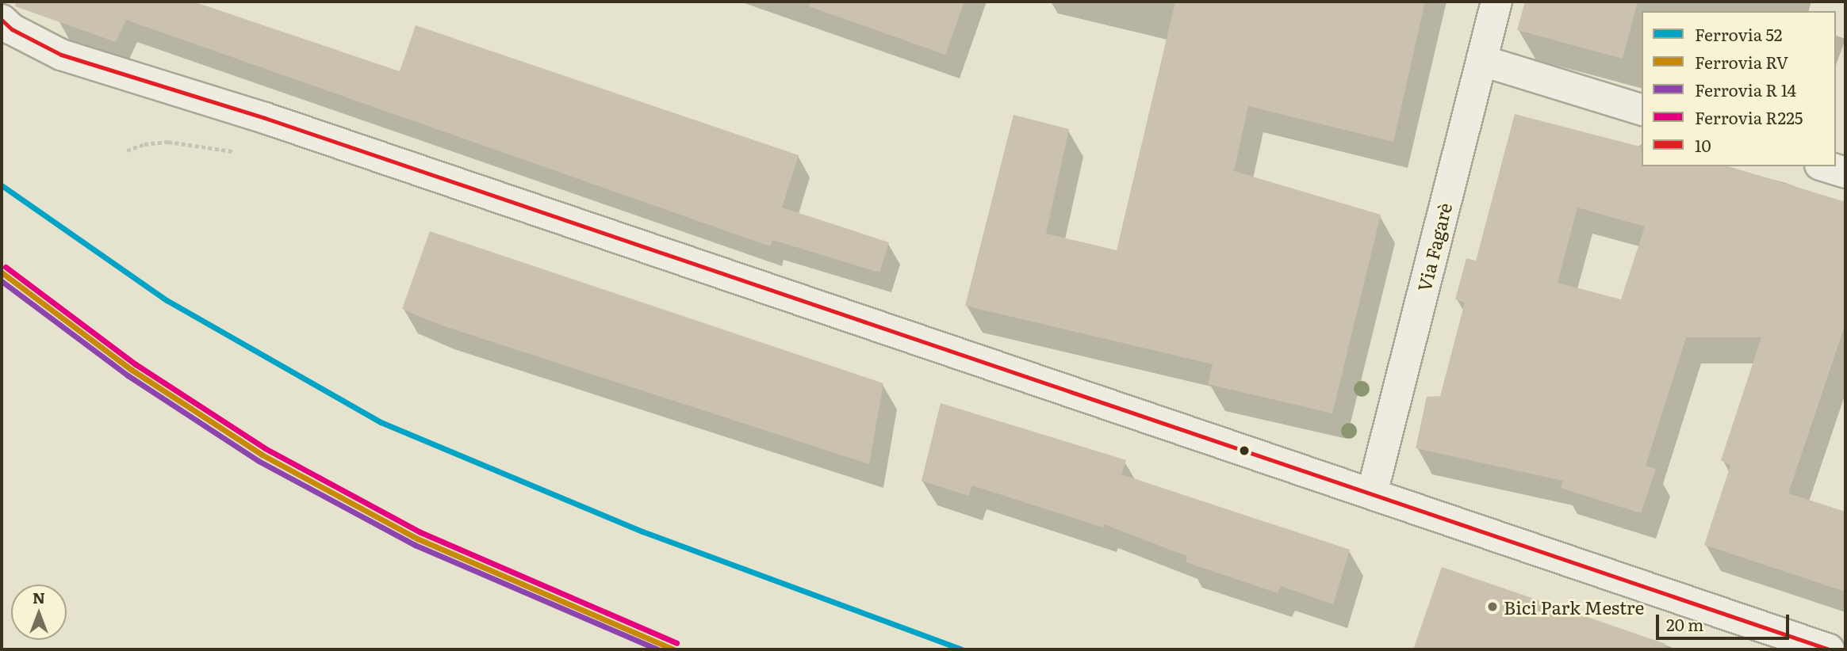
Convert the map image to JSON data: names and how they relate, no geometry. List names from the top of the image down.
{
  "streets": {
    "street": ["Via Fagarè"]
  },
  "places": ["Bici Park Mestre"],
  "lines": [
    "transit line 10",
    "rail line 52",
    "rail line R225",
    "rail line RV"
  ],
  "legend": [
    "Ferrovia 52",
    "Ferrovia RV",
    "Ferrovia R 14",
    "Ferrovia R225",
    "10"
  ],
  "scale_bar": "20 m",
  "north": "top"
}
